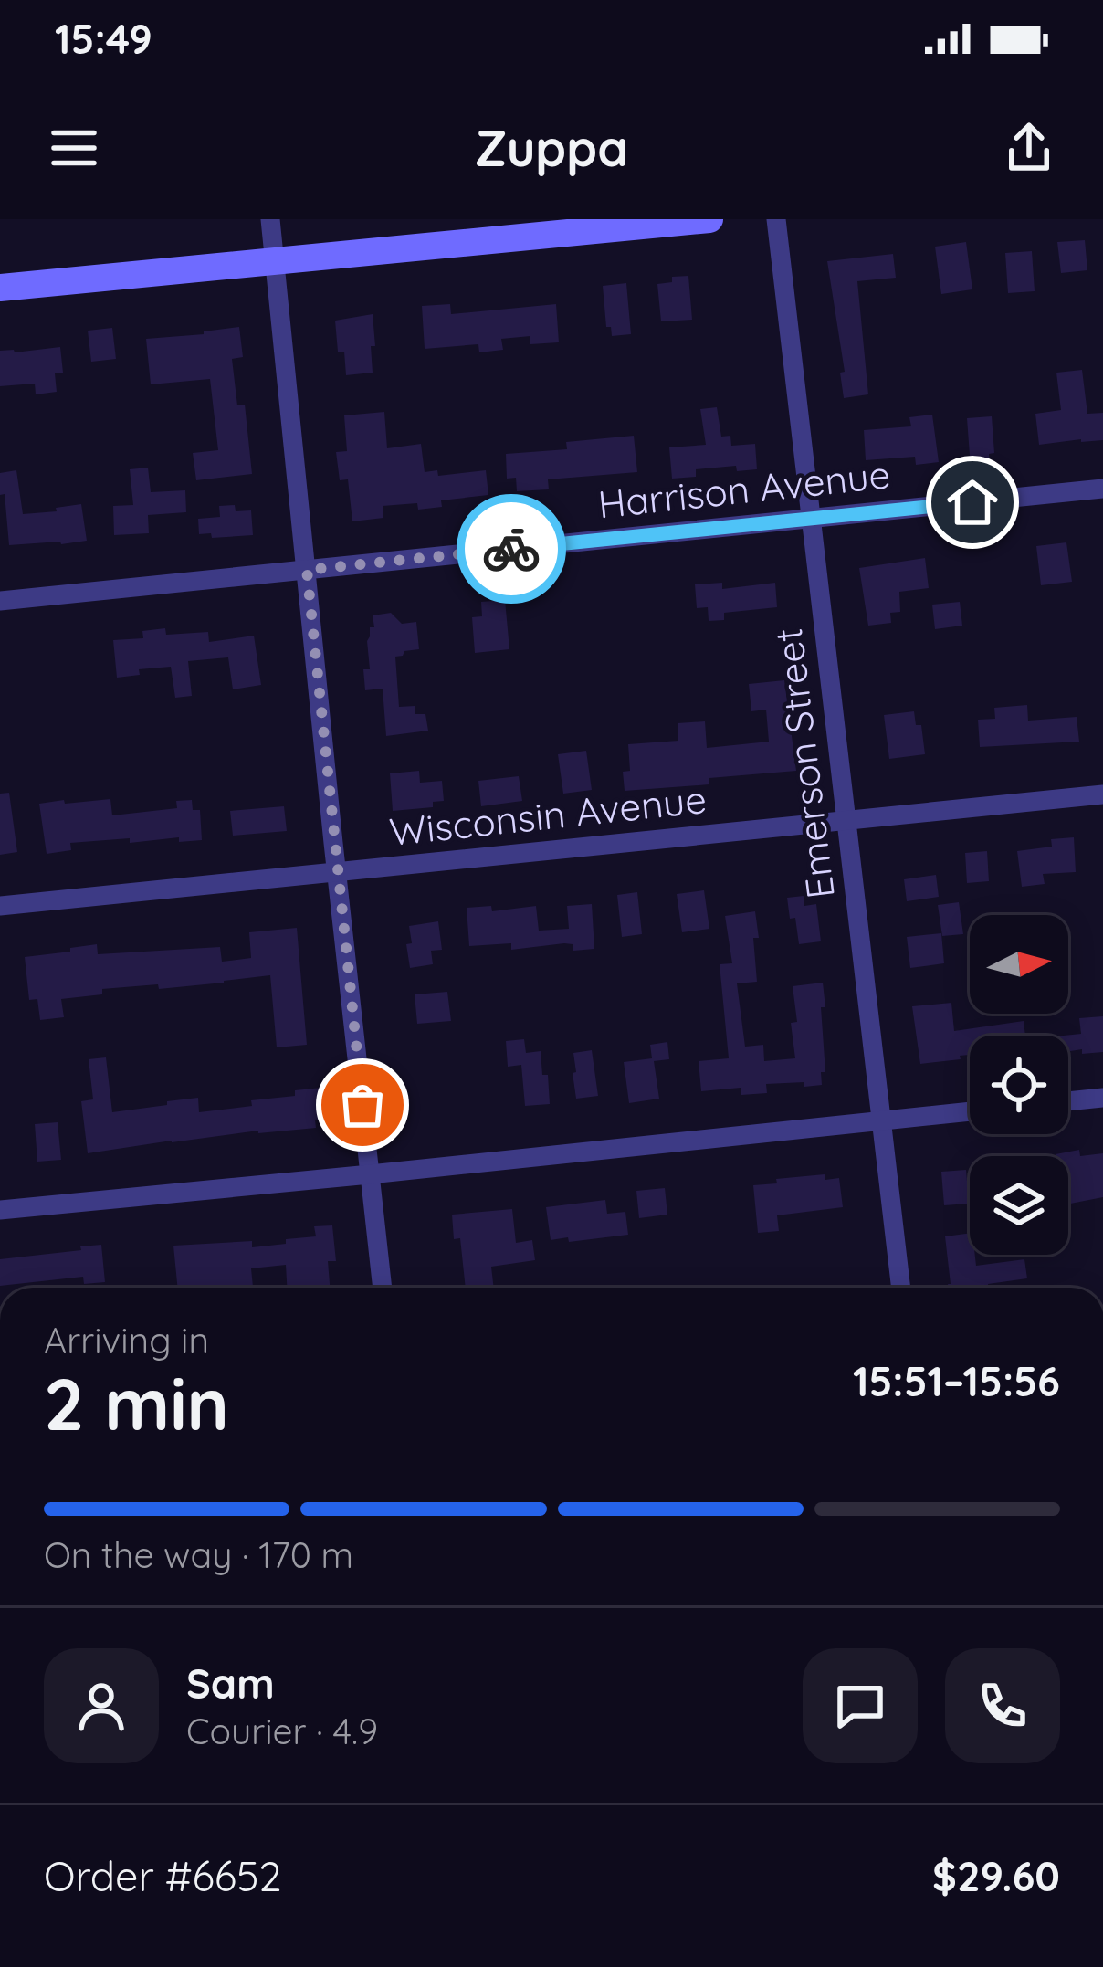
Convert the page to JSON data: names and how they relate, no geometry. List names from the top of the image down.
{
  "streets": {
    "street": ["Harrison Avenue", "Emerson Street", "Wisconsin Avenue"]
  },
  "crossings": [
    ["Harrison Avenue", "Emerson Street"],
    ["Emerson Street", "Wisconsin Avenue"]
  ],
  "north": "right",
  "page": {
    "status": "15:49",
    "header": "Zuppa",
    "heading": ["2 min", "Arriving in", "15:51–15:56"],
    "panel": [
      "Sam",
      "Courier · 4.9",
      "Order #6652",
      "$29.60"
    ],
    "bar": "On the way · 170 m"
  }
}
